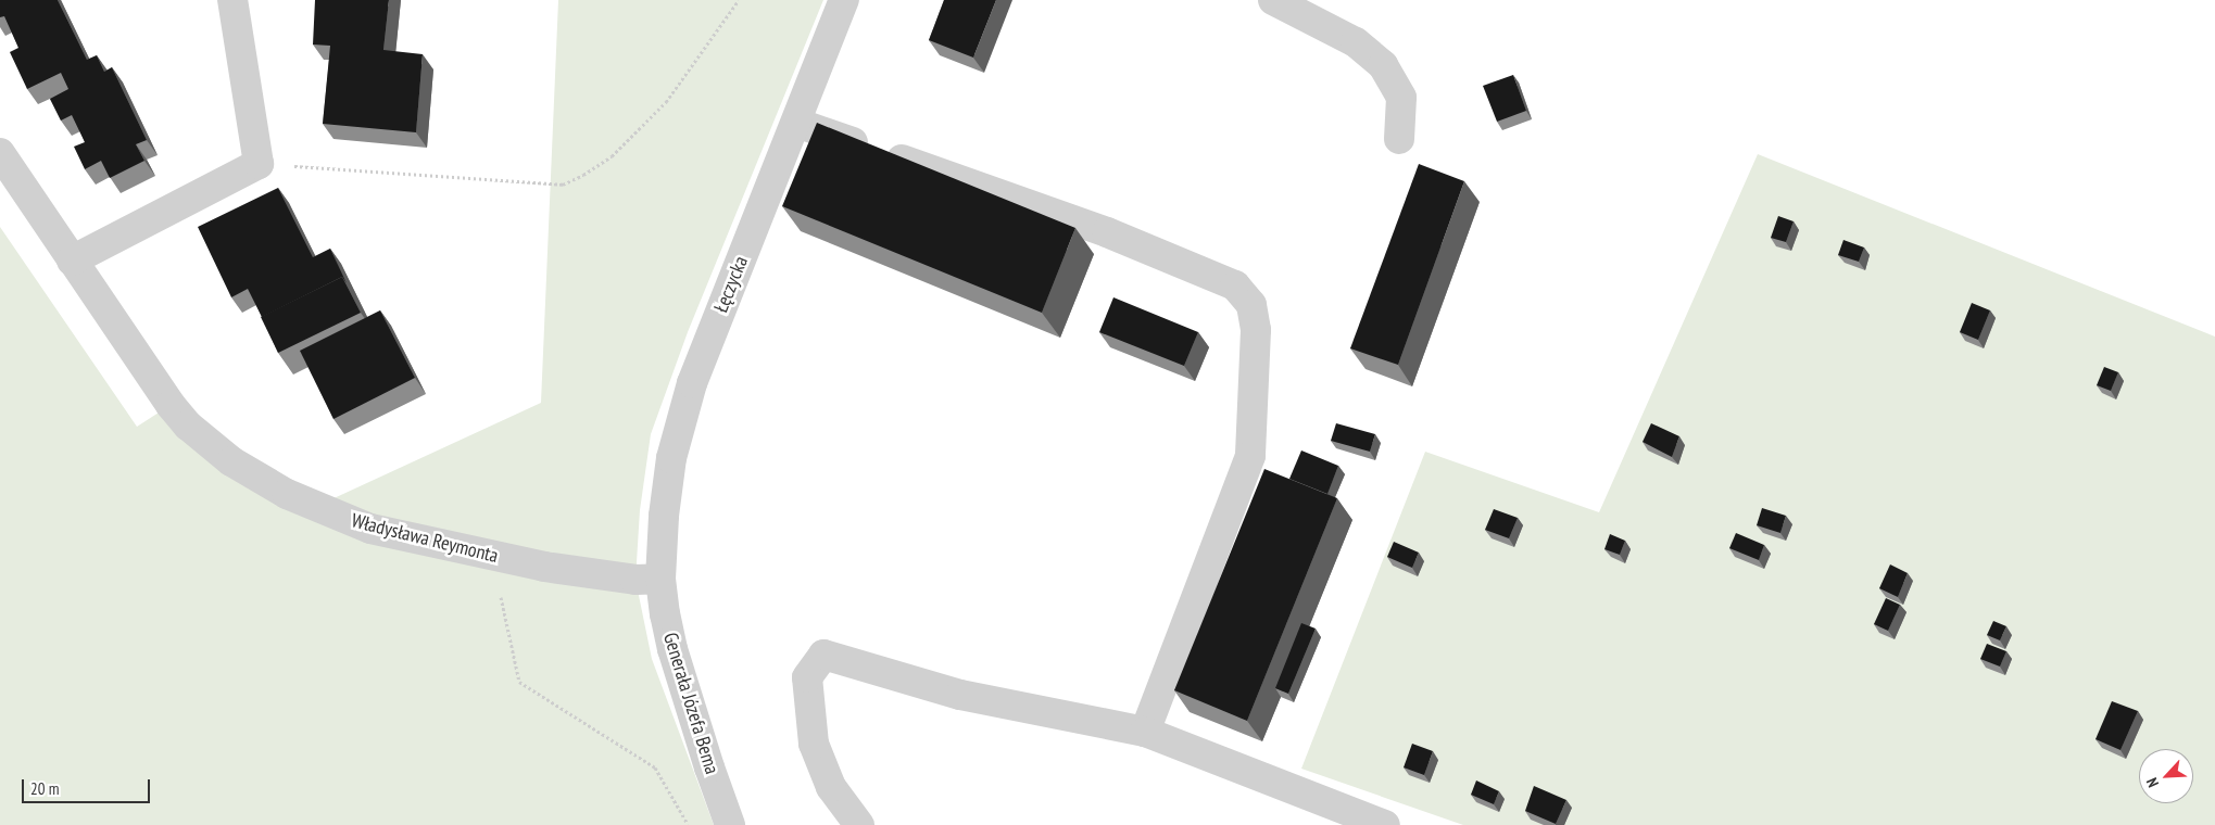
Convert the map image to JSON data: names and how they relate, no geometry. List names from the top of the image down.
{
  "streets": {
    "street": ["Łęczycka", "Władysława Reymonta", "Generała Józefa Bema"]
  },
  "crossings": [
    ["Łęczycka", "Władysława Reymonta"],
    ["Łęczycka", "Generała Józefa Bema"],
    ["Władysława Reymonta", "Generała Józefa Bema"]
  ],
  "scale_bar": "20 m",
  "north": "bottom left"
}
